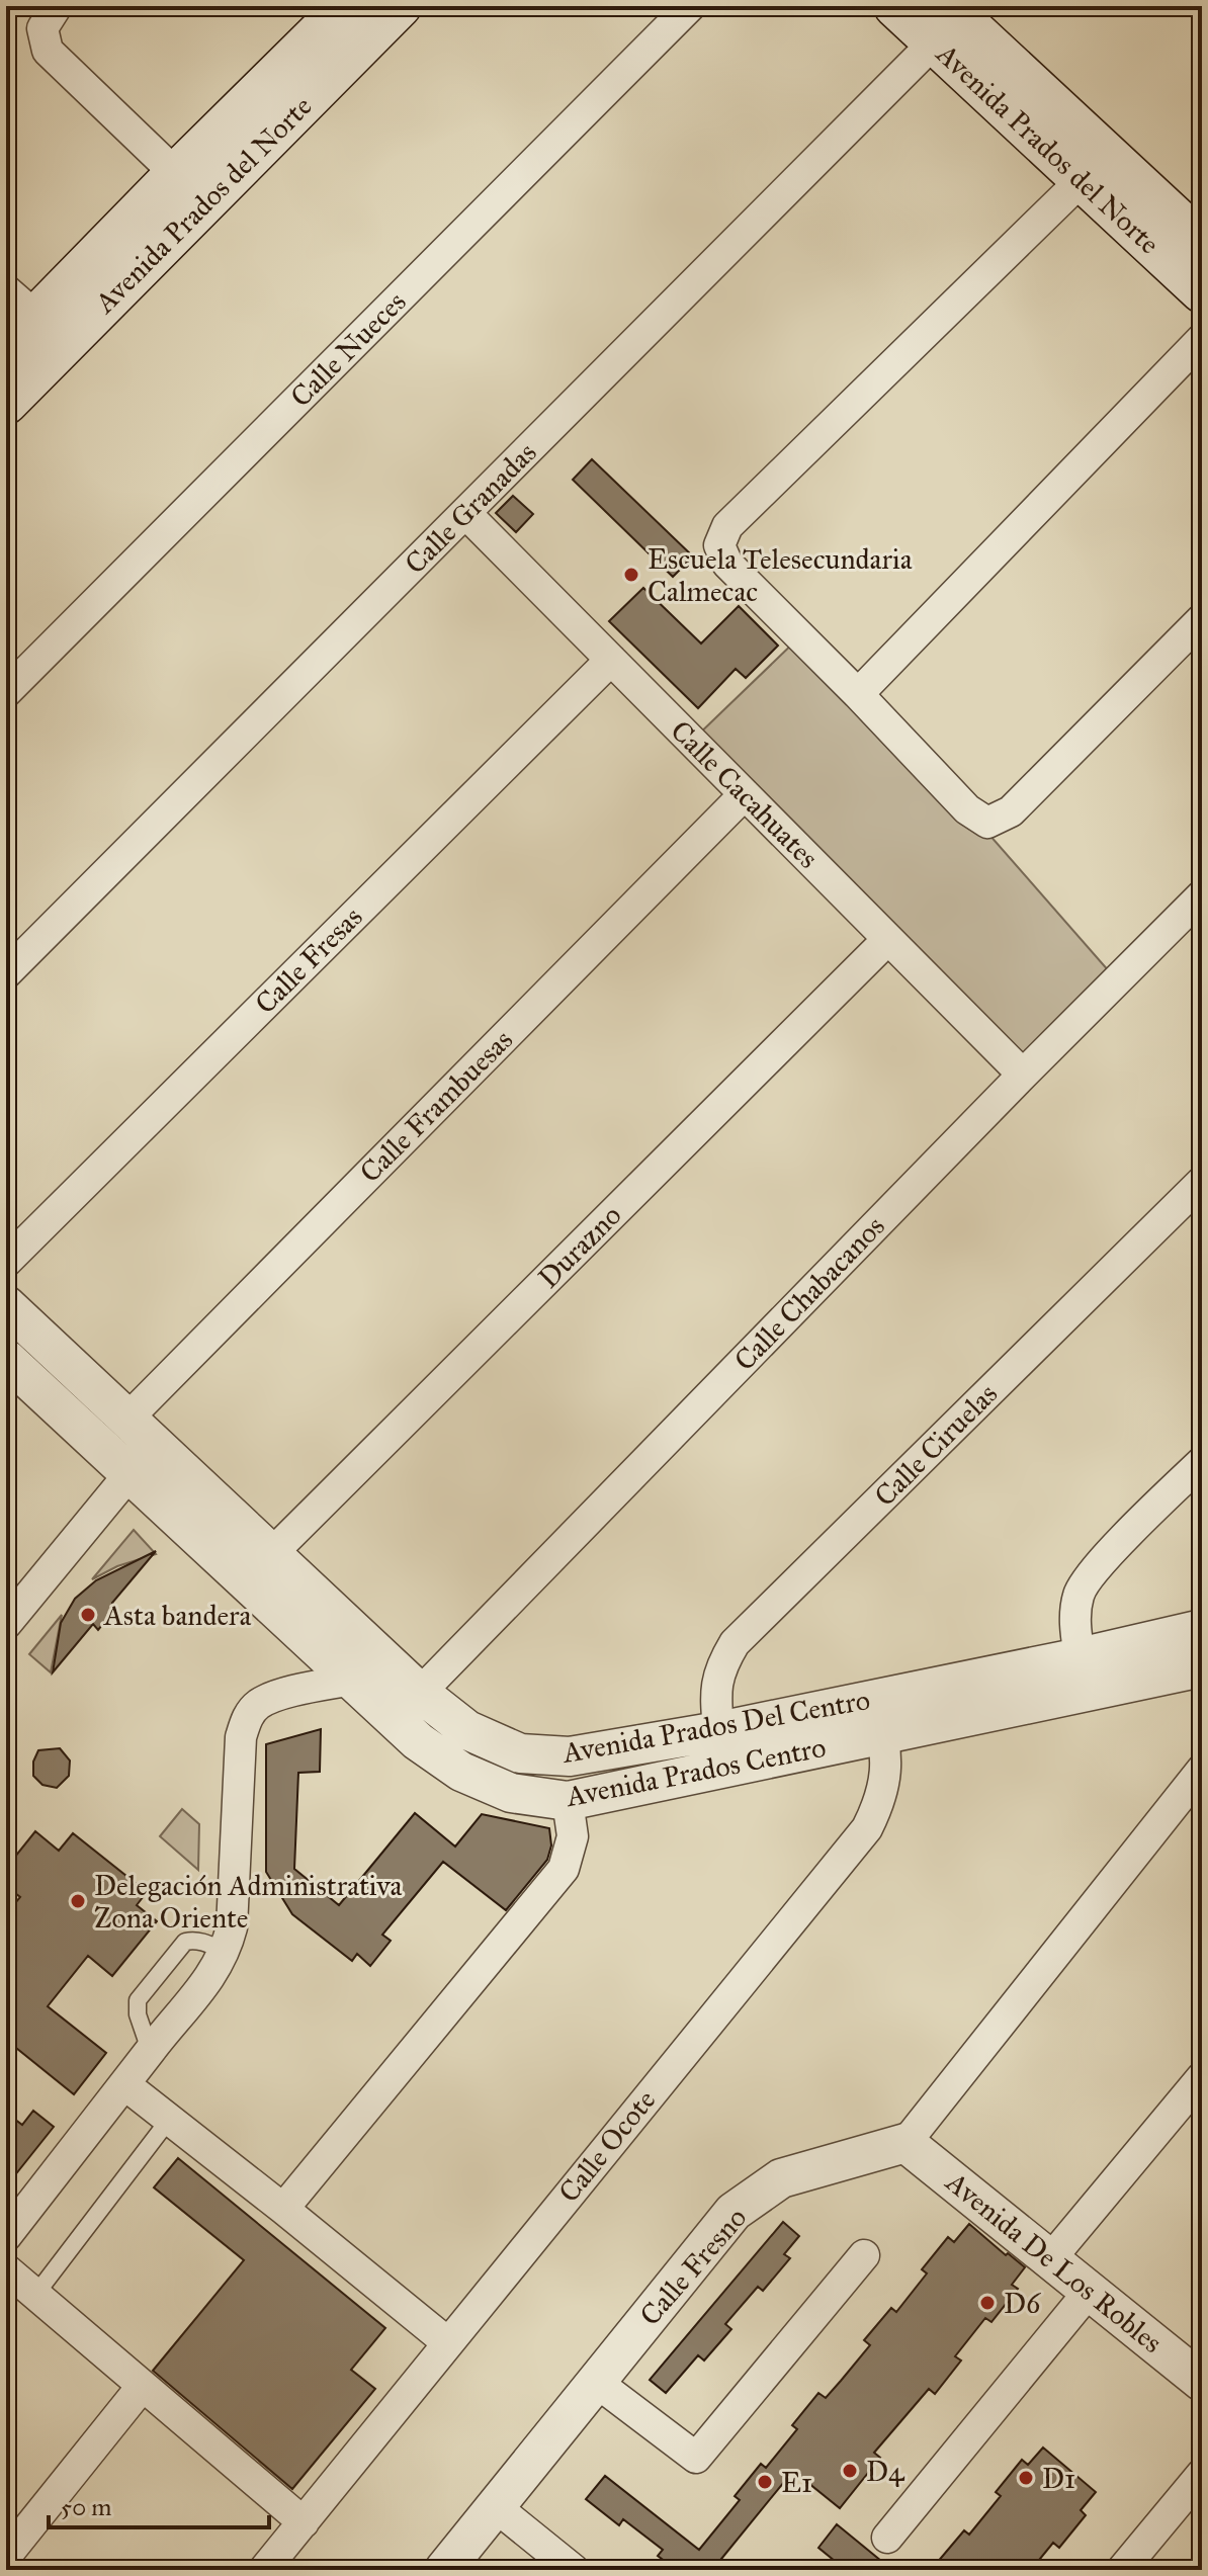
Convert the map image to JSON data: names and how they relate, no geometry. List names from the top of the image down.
{
  "streets": {
    "main road": ["Avenida Prados del Norte"],
    "street": [
      "Calle Nueces",
      "Calle Granadas",
      "Calle Cacahuates",
      "Calle Fresas",
      "Calle Frambuesas",
      "Durazno",
      "Calle Chabacanos",
      "Calle Ciruelas",
      "Avenida Prados Del Centro",
      "Avenida Prados Centro",
      "Calle Ocote",
      "Avenida De Los Robles",
      "Calle Fresno"
    ]
  },
  "crossings": [
    ["Avenida Prados del Norte", "Calle Granadas"],
    ["Calle Granadas", "Calle Cacahuates"],
    ["Calle Cacahuates", "Calle Fresas"],
    ["Calle Cacahuates", "Calle Frambuesas"],
    ["Calle Cacahuates", "Durazno"],
    ["Calle Cacahuates", "Calle Chabacanos"],
    ["Calle Frambuesas", "Avenida Prados Del Centro"],
    ["Durazno", "Avenida Prados Del Centro"],
    ["Calle Chabacanos", "Avenida Prados Del Centro"],
    ["Calle Ciruelas", "Avenida Prados Del Centro"],
    ["Avenida Prados Del Centro", "Avenida Prados Centro"],
    ["Avenida Prados Del Centro", "Calle Ocote"],
    ["Avenida Prados Centro", "Calle Ocote"],
    ["Avenida De Los Robles", "Calle Fresno"]
  ],
  "places": [
    "Escuela Telesecundaria Calmecac",
    "Asta bandera",
    "Delegación Administrativa Zona Oriente",
    "D6",
    "D4",
    "D1",
    "E1"
  ],
  "scale_bar": "50 m"
}
